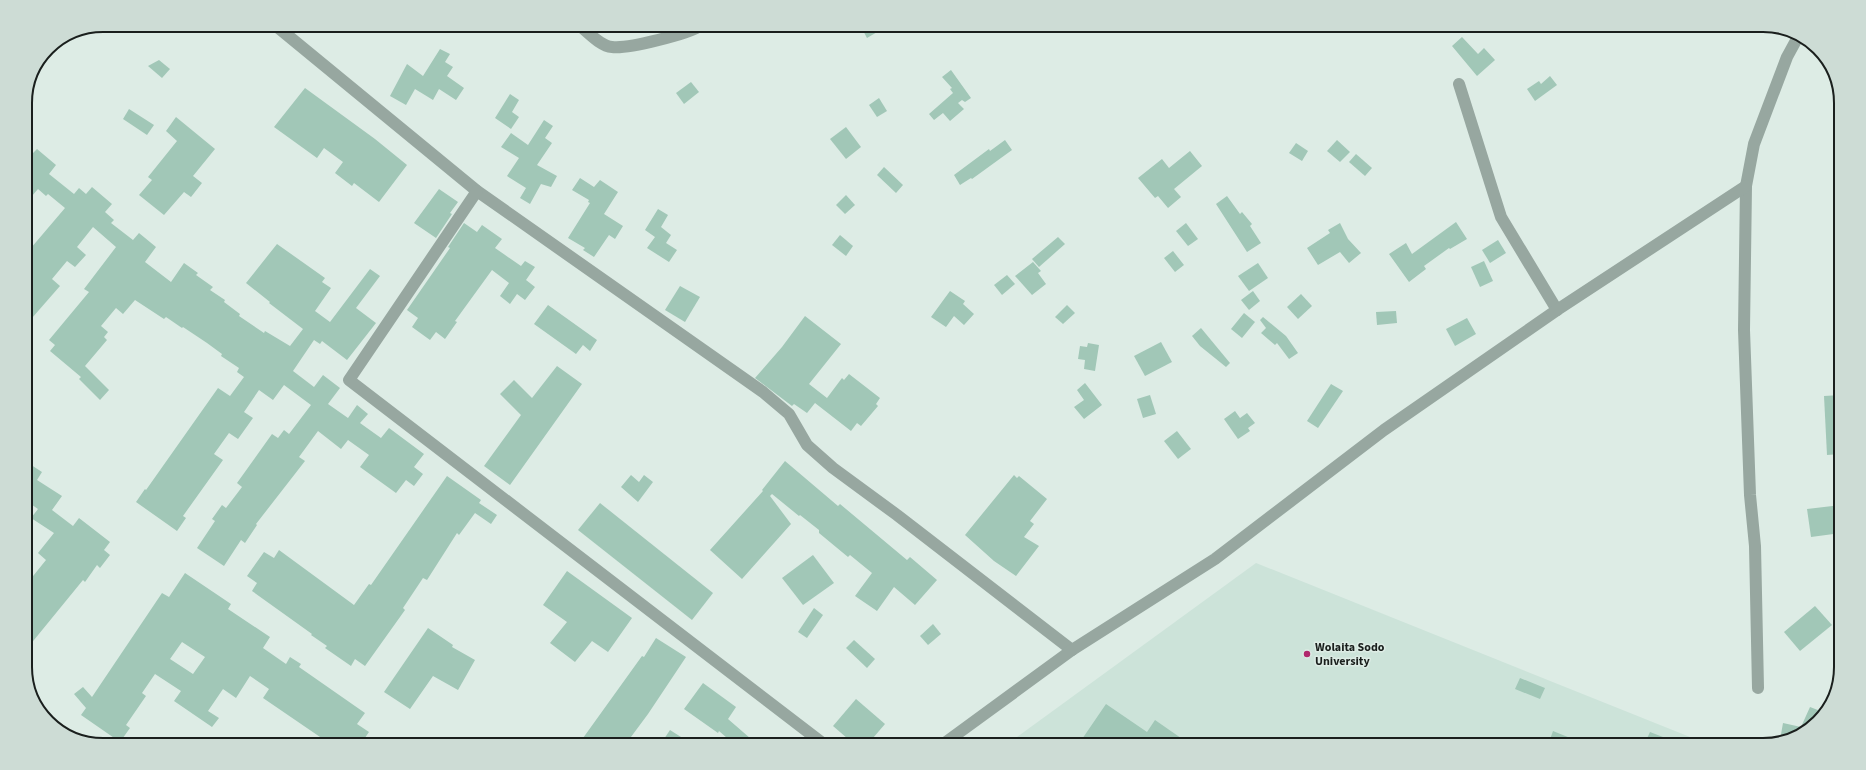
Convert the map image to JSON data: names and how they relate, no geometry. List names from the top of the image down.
{
  "places": ["Wolaita Sodo University"]
}
